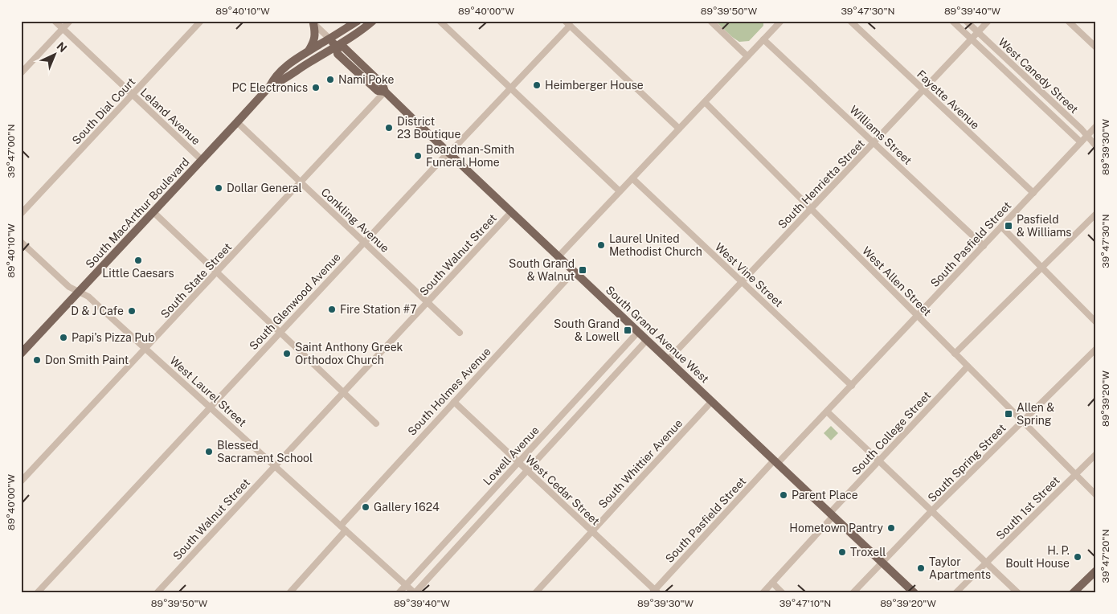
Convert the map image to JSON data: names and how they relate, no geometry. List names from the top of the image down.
{
  "streets": {
    "main road": ["South MacArthur Boulevard", "South Grand Avenue West"],
    "street": [
      "West Canedy Street",
      "Fayette Avenue",
      "South Dial Court",
      "Leland Avenue",
      "Williams Street",
      "South Henrietta Street",
      "Conkling Avenue",
      "South Pasfield Street",
      "South Walnut Street",
      "West Vine Street",
      "South State Street",
      "West Allen Street",
      "South Glenwood Avenue",
      "West Laurel Street",
      "South Holmes Avenue",
      "South College Street",
      "Lowell Avenue",
      "South Spring Street",
      "South Whittier Avenue",
      "West Cedar Street",
      "South 1st Street"
    ]
  },
  "crossings": [
    ["West Canedy Street", "South Henrietta Street"],
    ["West Canedy Street", "South Pasfield Street"],
    ["Fayette Avenue", "South Henrietta Street"],
    ["Fayette Avenue", "South Pasfield Street"],
    ["South Dial Court", "Leland Avenue"],
    ["Leland Avenue", "South MacArthur Boulevard"],
    ["Williams Street", "South Henrietta Street"],
    ["Williams Street", "South Pasfield Street"],
    ["South Henrietta Street", "West Vine Street"],
    ["South Henrietta Street", "West Allen Street"],
    ["South Henrietta Street", "South Grand Avenue West"],
    ["South MacArthur Boulevard", "Conkling Avenue"],
    ["South MacArthur Boulevard", "South Grand Avenue West"],
    ["South MacArthur Boulevard", "West Laurel Street"],
    ["Conkling Avenue", "South Walnut Street"],
    ["Conkling Avenue", "South State Street"],
    ["Conkling Avenue", "South Glenwood Avenue"],
    ["South Pasfield Street", "West Vine Street"],
    ["South Pasfield Street", "West Allen Street"],
    ["South Pasfield Street", "South Grand Avenue West"],
    ["South Pasfield Street", "West Cedar Street"],
    ["South Walnut Street", "South Grand Avenue West"],
    ["South Walnut Street", "West Laurel Street"],
    ["South State Street", "South Grand Avenue West"],
    ["South State Street", "West Laurel Street"],
    ["West Allen Street", "South College Street"],
    ["West Allen Street", "South Spring Street"],
    ["West Allen Street", "South 1st Street"],
    ["South Glenwood Avenue", "South Grand Avenue West"],
    ["South Glenwood Avenue", "West Laurel Street"],
    ["South Grand Avenue West", "South Holmes Avenue"],
    ["South Grand Avenue West", "South College Street"],
    ["South Grand Avenue West", "Lowell Avenue"],
    ["South Grand Avenue West", "South Spring Street"],
    ["South Grand Avenue West", "South Whittier Avenue"],
    ["West Laurel Street", "South Holmes Avenue"],
    ["West Laurel Street", "Lowell Avenue"],
    ["South Holmes Avenue", "West Cedar Street"],
    ["Lowell Avenue", "West Cedar Street"],
    ["South Whittier Avenue", "West Cedar Street"]
  ],
  "places": {
    "other": [
      "Nami Poke",
      "Heimberger House",
      "PC Electronics",
      "District 23 Boutique",
      "Boardman-Smith Funeral Home",
      "Dollar General",
      "Laurel United Methodist Church",
      "Little Caesars",
      "Fire Station #7",
      "D & J Cafe",
      "Papi's Pizza Pub",
      "Saint Anthony Greek Orthodox Church",
      "Don Smith Paint",
      "Blessed Sacrament School",
      "Parent Place",
      "Gallery 1624",
      "Hometown Pantry",
      "Troxell",
      "H. P. Boult House",
      "Taylor Apartments"
    ],
    "transit": [
      "Pasfield & Williams",
      "South Grand & Walnut",
      "South Grand & Lowell",
      "Allen & Spring"
    ]
  },
  "north": "top right",
  "coordinates": [
    "89°40'10\"W",
    "89°40'00\"W",
    "89°39'50\"W",
    "39°47'30\"N",
    "89°39'40\"W",
    "89°39'30\"W",
    "39°47'00\"N",
    "89°39'20\"W",
    "39°47'20\"N",
    "39°47'10\"N"
  ]
}
